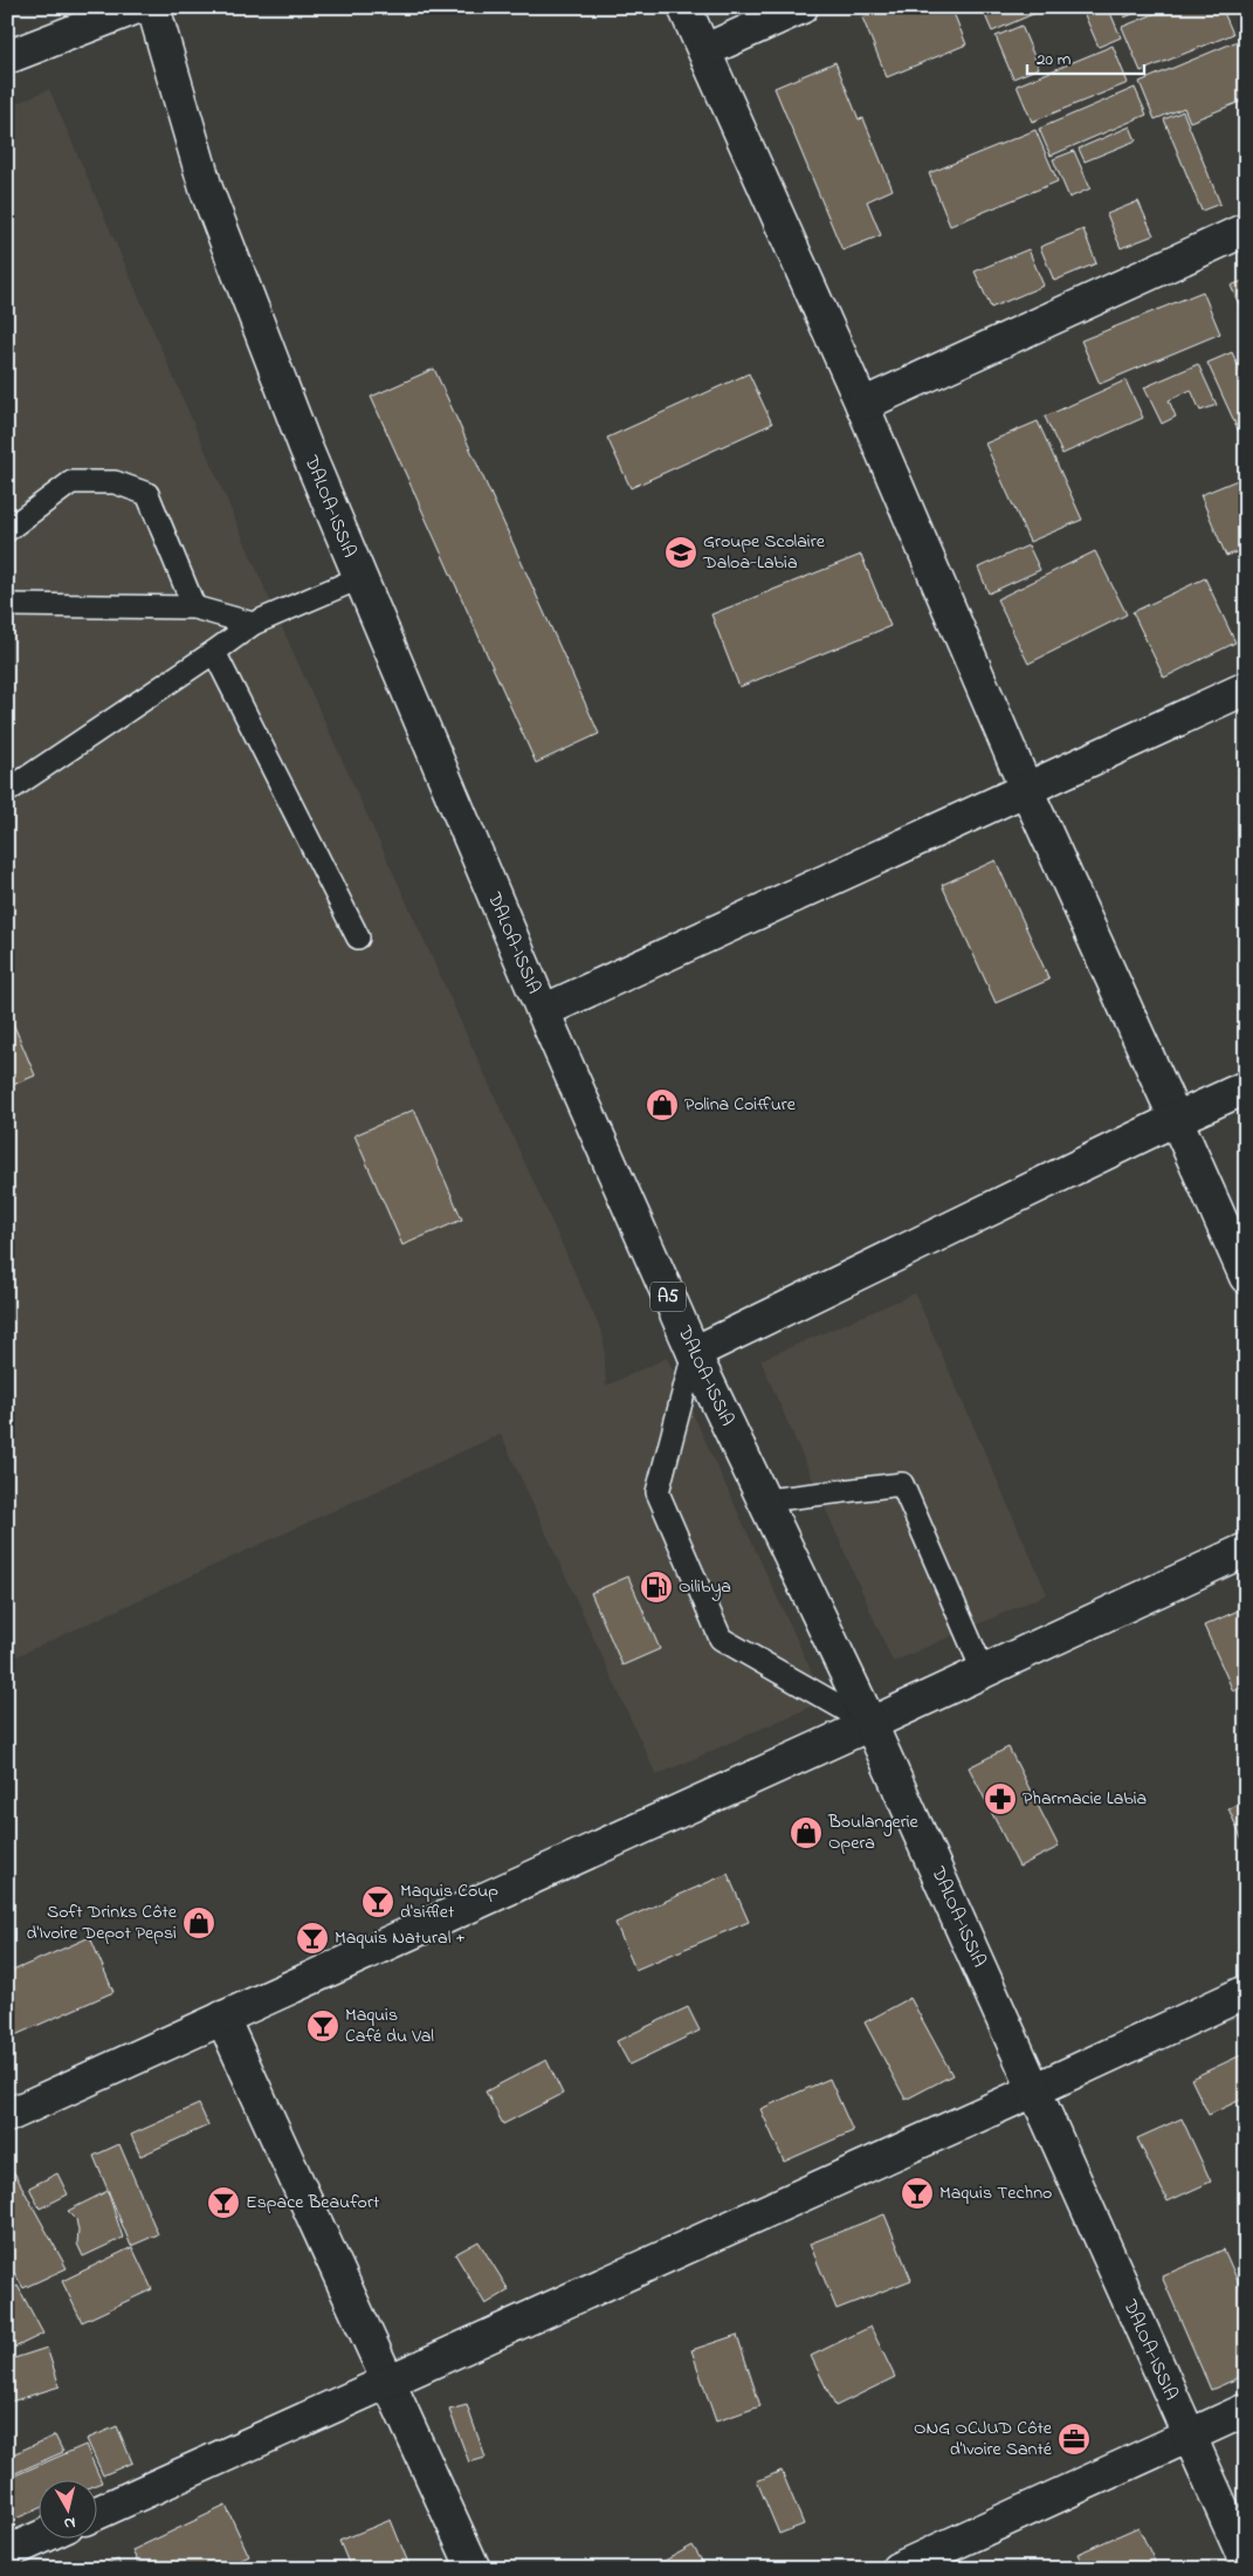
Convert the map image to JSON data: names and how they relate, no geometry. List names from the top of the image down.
{
  "streets": {
    "street": ["DALOA-ISSIA", "A5"]
  },
  "places": {
    "school or university": ["Groupe Scolaire Daloa-Labia"],
    "shop": ["Polina Coiffure", "Boulangerie Opera", "Soft Drinks Côte d'Ivoire Depot Pepsi"],
    "fuel station": ["Oilibya"],
    "pharmacy": ["Pharmacie Labia"],
    "bar": [
      "Maquis Coup d'sifflet",
      "Maquis Natural +",
      "Maquis Café du Val",
      "Maquis Techno",
      "Espace Beaufort"
    ],
    "office": ["ONG OCJUD Côte d'Ivoire Santé"]
  },
  "scale_bar": "20 m",
  "north": "bottom"
}
